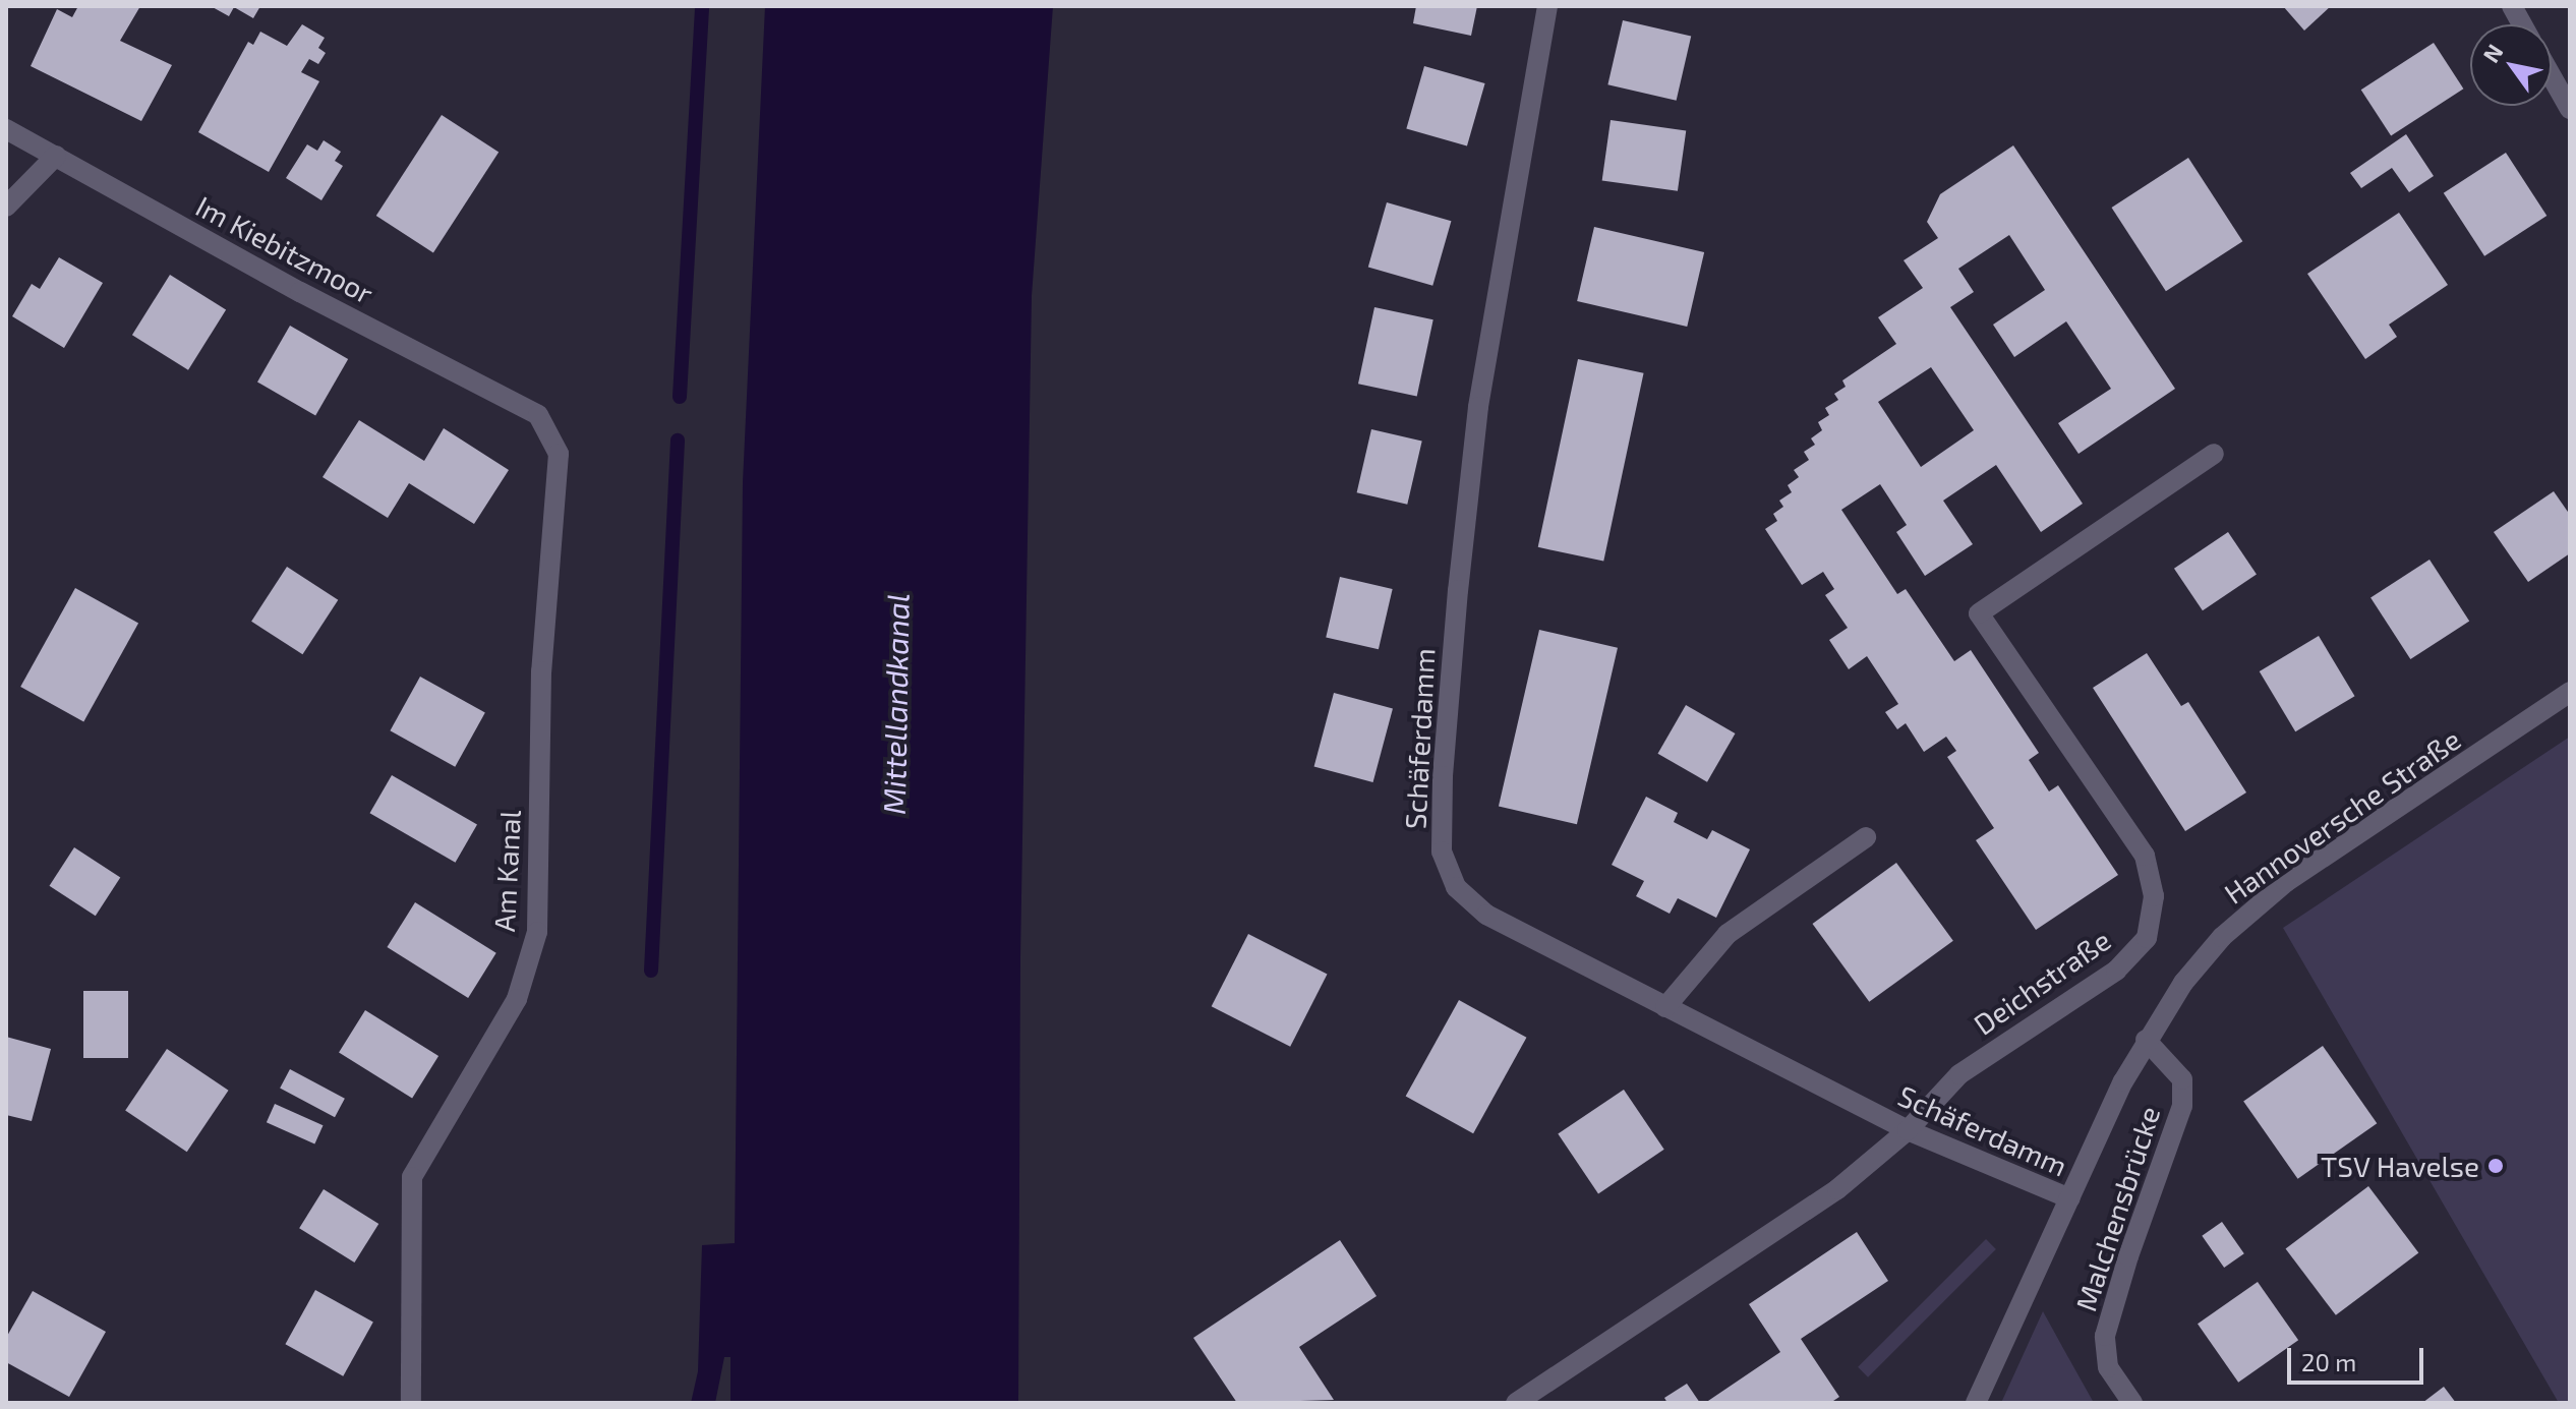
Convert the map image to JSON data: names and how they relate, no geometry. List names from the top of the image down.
{
  "streets": {
    "street": [
      "Im Kiebitzmoor",
      "Schäferdamm",
      "Hannoversche Straße",
      "Am Kanal",
      "Deichstraße",
      "Malchensbrücke"
    ]
  },
  "crossings": [
    ["Im Kiebitzmoor", "Am Kanal"],
    ["Schäferdamm", "Hannoversche Straße"],
    ["Schäferdamm", "Deichstraße"],
    ["Hannoversche Straße", "Malchensbrücke"]
  ],
  "water": ["Mittellandkanal"],
  "places": ["TSV Havelse"],
  "scale_bar": "20 m",
  "north": "top left"
}
